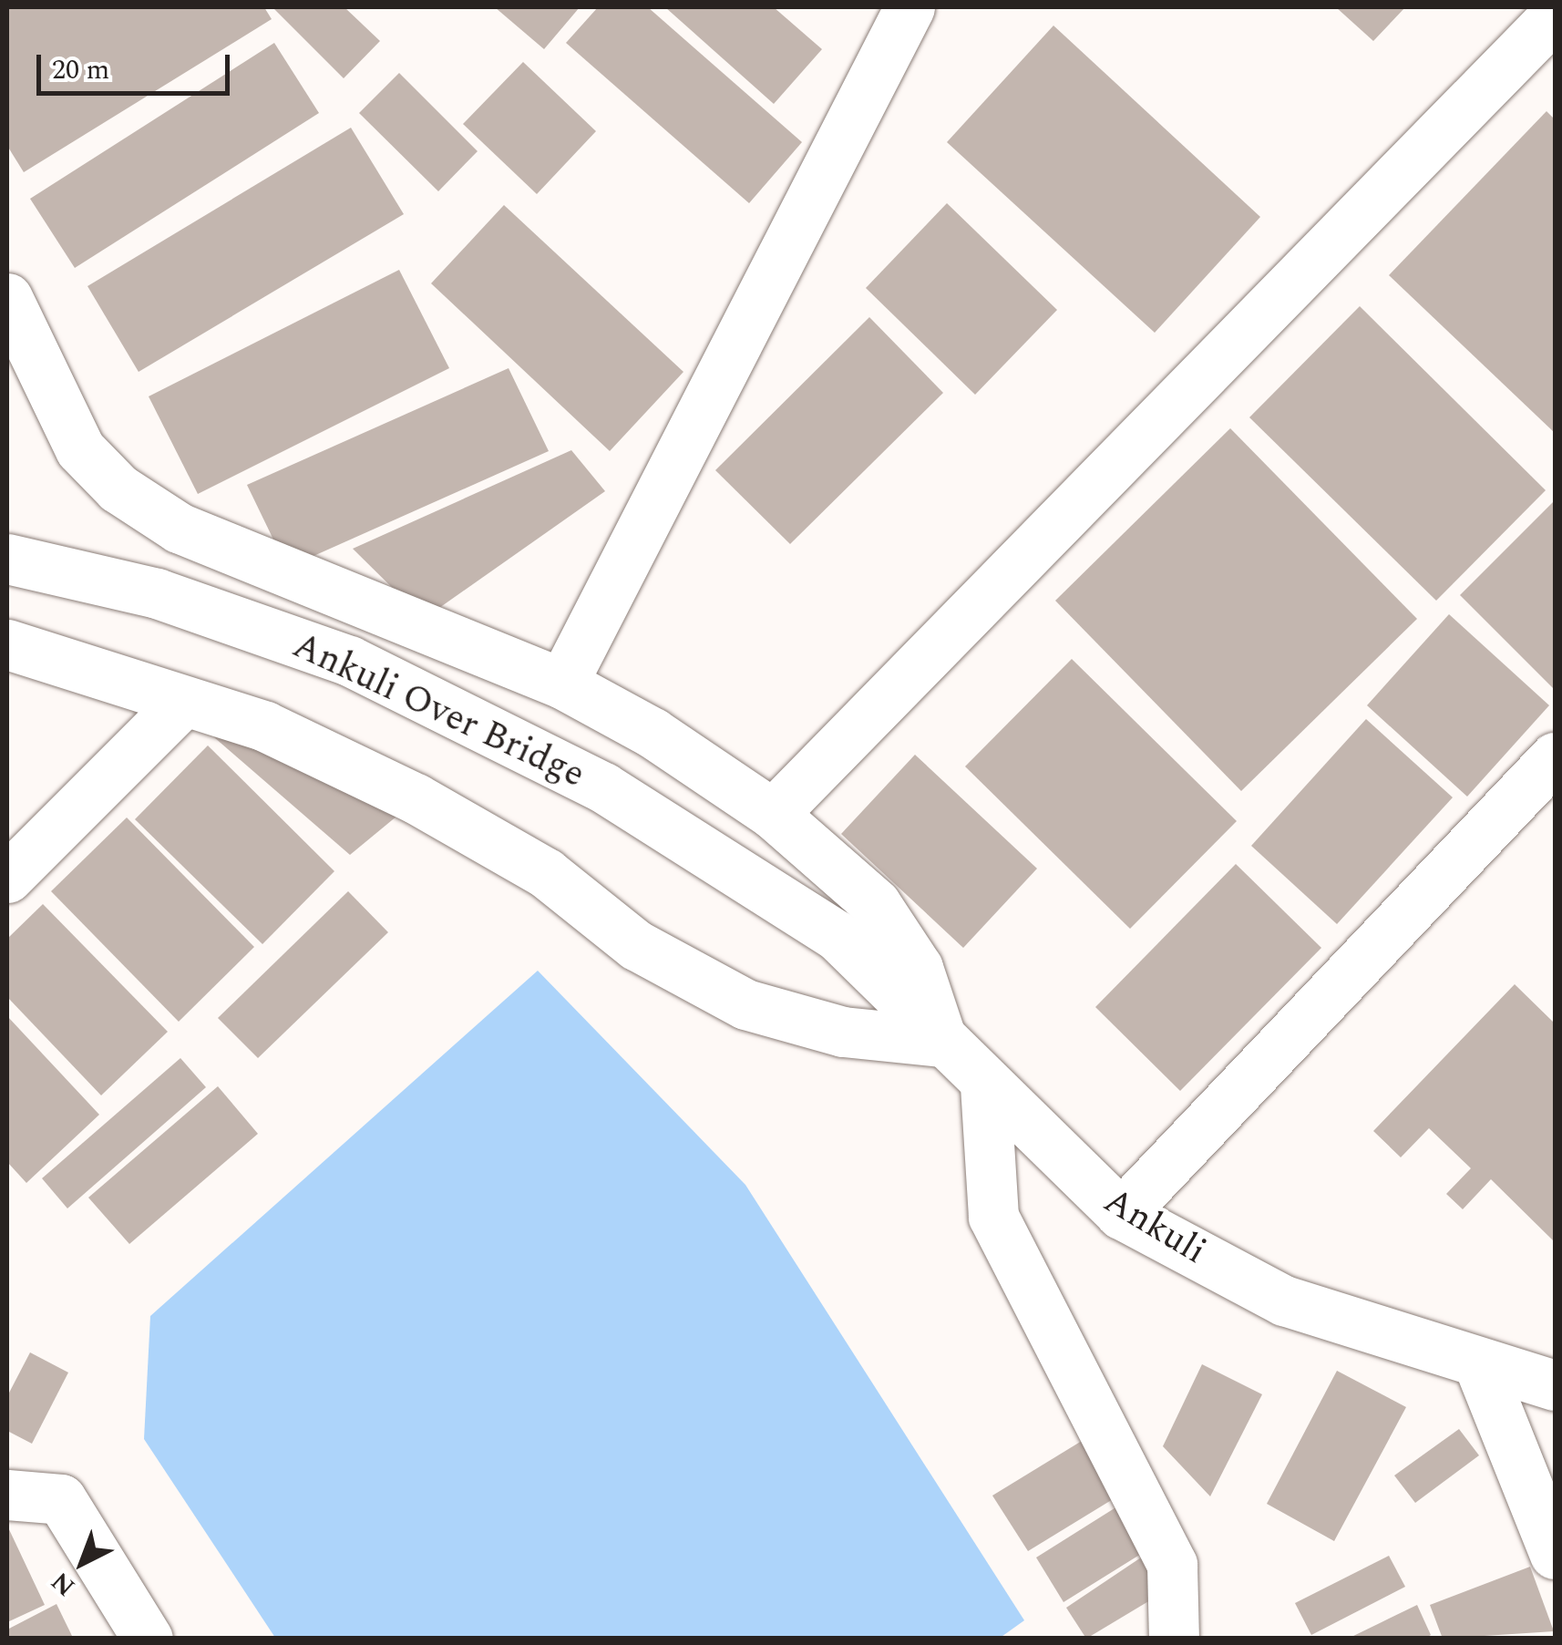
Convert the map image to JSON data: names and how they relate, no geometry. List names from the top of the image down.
{
  "streets": {
    "street": ["Ankuli Over Bridge", "Ankuli"]
  },
  "crossings": [
    ["Ankuli Over Bridge", "Ankuli"]
  ],
  "scale_bar": "20 m",
  "north": "bottom left"
}
